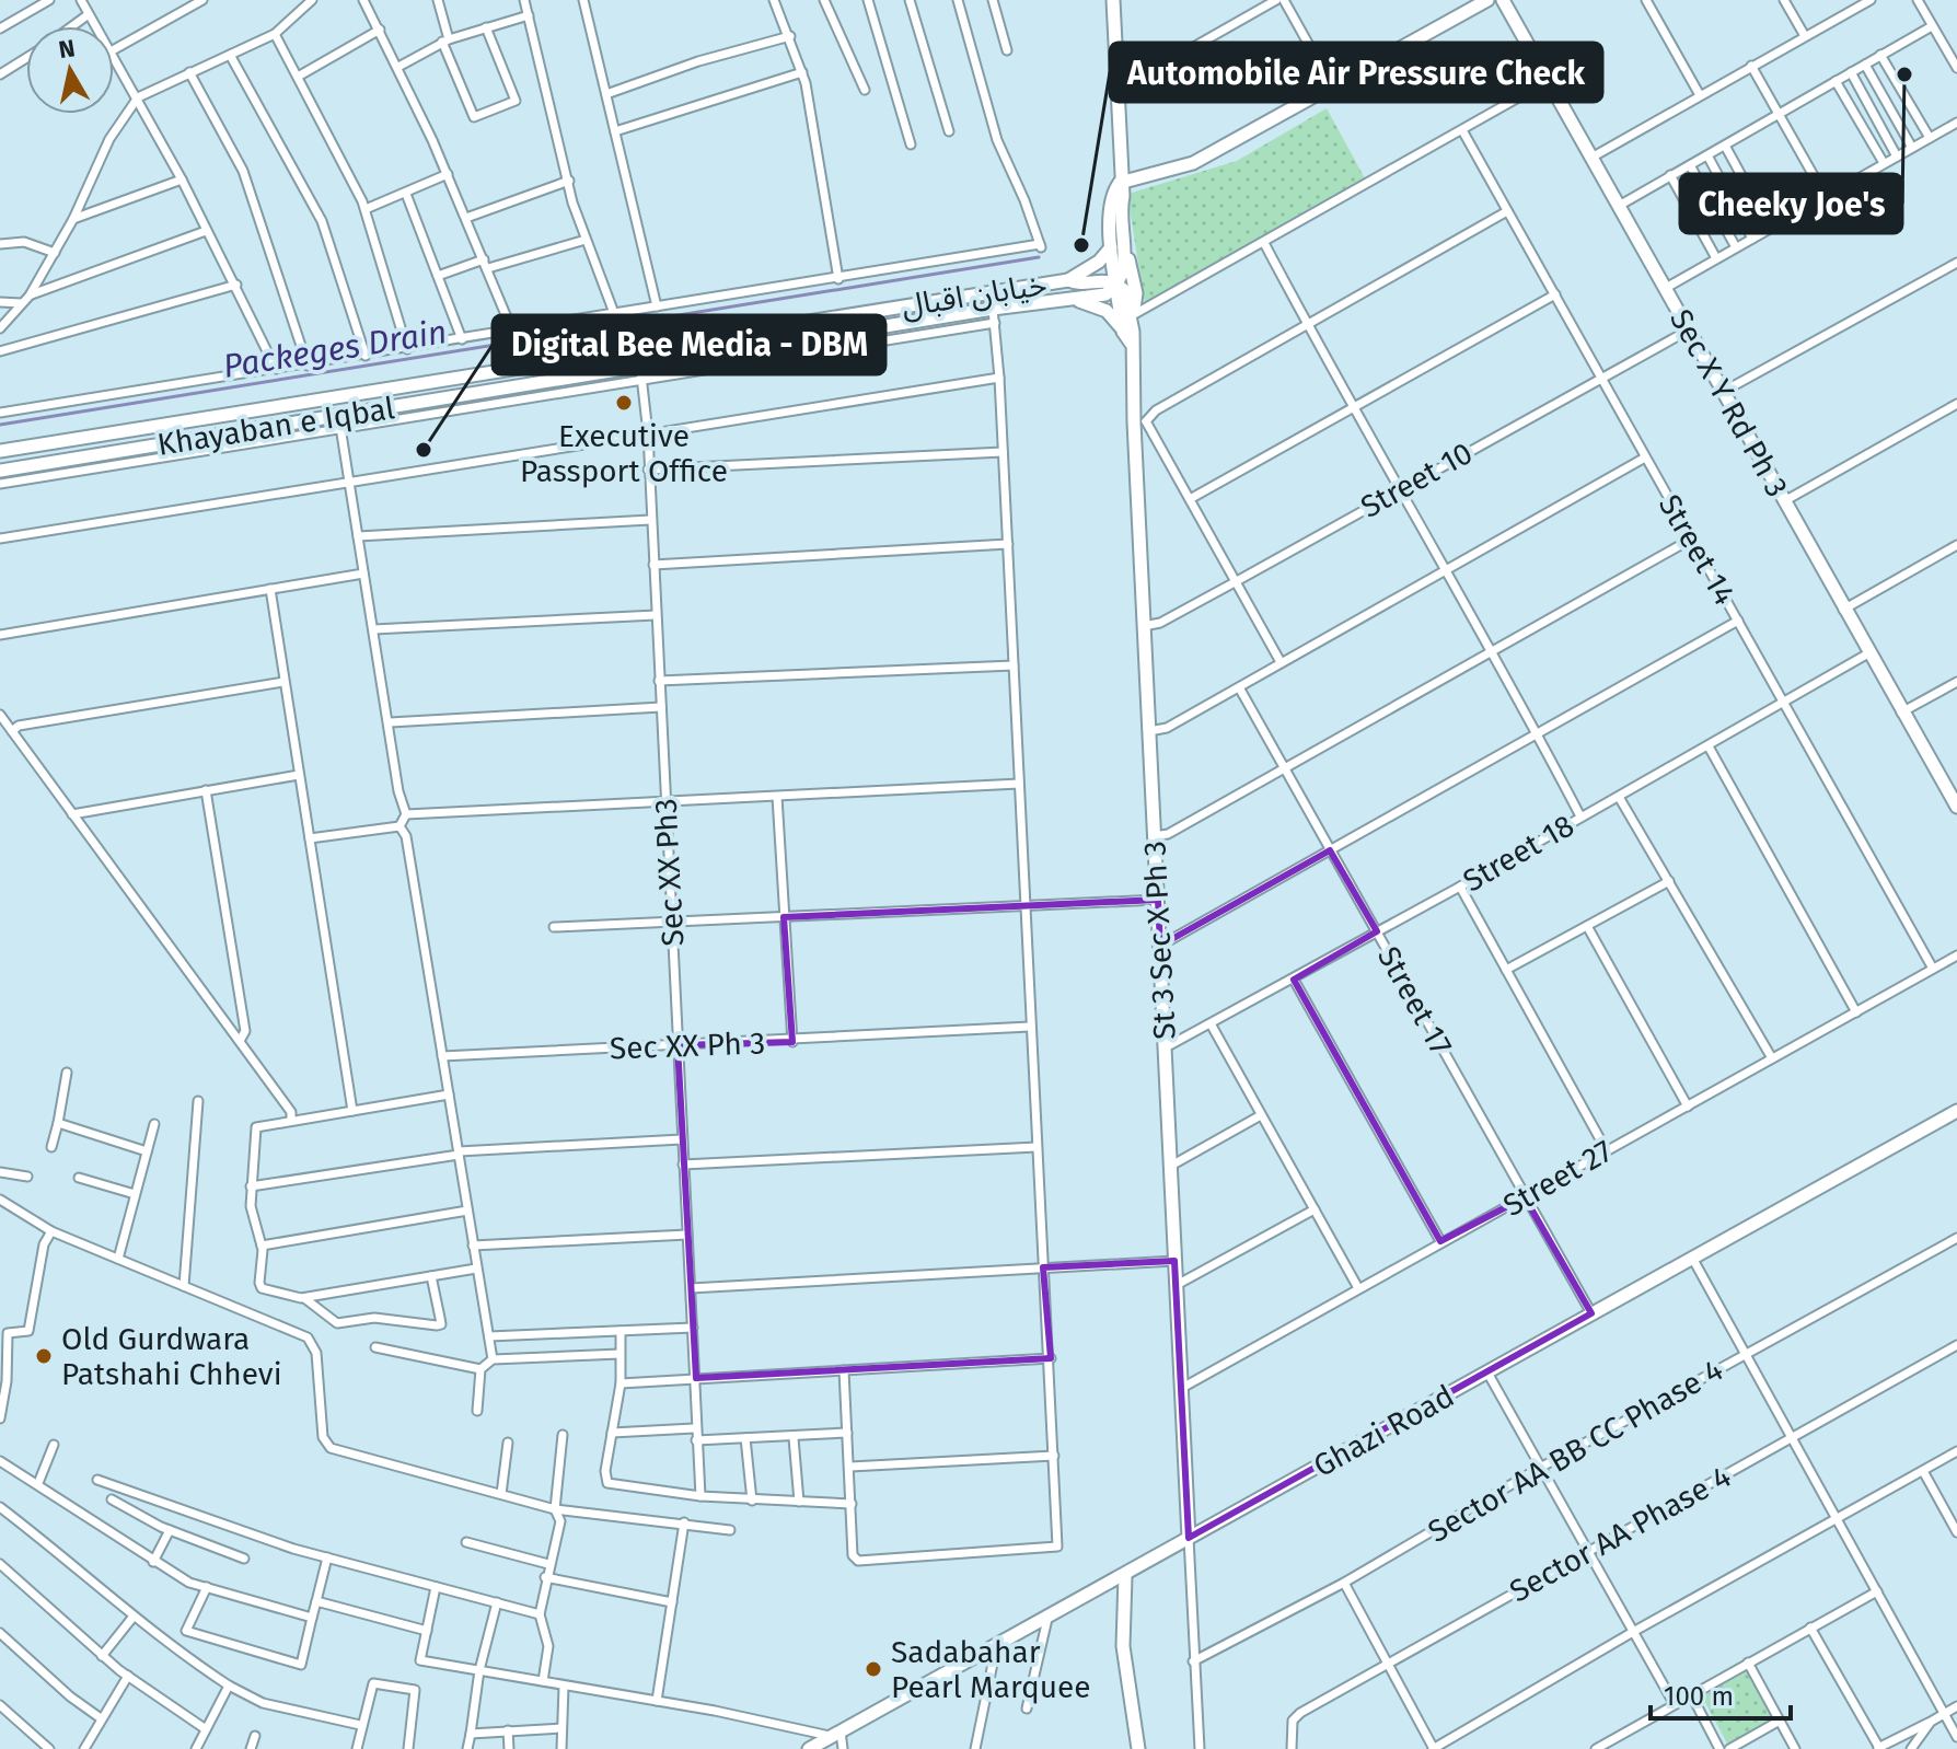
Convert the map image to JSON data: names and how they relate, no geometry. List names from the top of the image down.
{
  "streets": {
    "main road": [
      "خیابان اقبال",
      "Sec X Y Rd Ph 3",
      "Khayaban e Iqbal",
      "St 3 Sec X Ph 3",
      "Ghazi Road"
    ],
    "street": [
      "Street 10",
      "Street 14",
      "Street 18",
      "Sec XX Ph3",
      "Street 17",
      "Sec XX Ph 3",
      "Street 27",
      "Sector AA BB CC Phase 4",
      "Sector AA Phase 4"
    ]
  },
  "crossings": [
    ["خیابان اقبال", "Khayaban e Iqbal"],
    ["خیابان اقبال", "St 3 Sec X Ph 3"],
    ["Sec X Y Rd Ph 3", "Street 10"],
    ["Sec X Y Rd Ph 3", "Street 18"],
    ["Khayaban e Iqbal", "Sec XX Ph3"],
    ["Khayaban e Iqbal", "St 3 Sec X Ph 3"],
    ["Street 10", "Street 14"],
    ["Street 10", "St 3 Sec X Ph 3"],
    ["Street 14", "Street 18"],
    ["Street 14", "Street 27"],
    ["Street 18", "St 3 Sec X Ph 3"],
    ["Street 18", "Street 17"],
    ["Sec XX Ph3", "Sec XX Ph 3"],
    ["St 3 Sec X Ph 3", "Street 27"],
    ["St 3 Sec X Ph 3", "Ghazi Road"],
    ["Street 17", "Street 27"],
    ["Street 17", "Ghazi Road"]
  ],
  "water": ["Packeges Drain"],
  "places": [
    "Cheeky Joe's",
    "Automobile Air Pressure Check",
    "Executive Passport Office",
    "Digital Bee Media - DBM",
    "Old Gurdwara Patshahi Chhevi",
    "Sadabahar Pearl Marquee"
  ],
  "scale_bar": "100 m",
  "north": "top"
}
